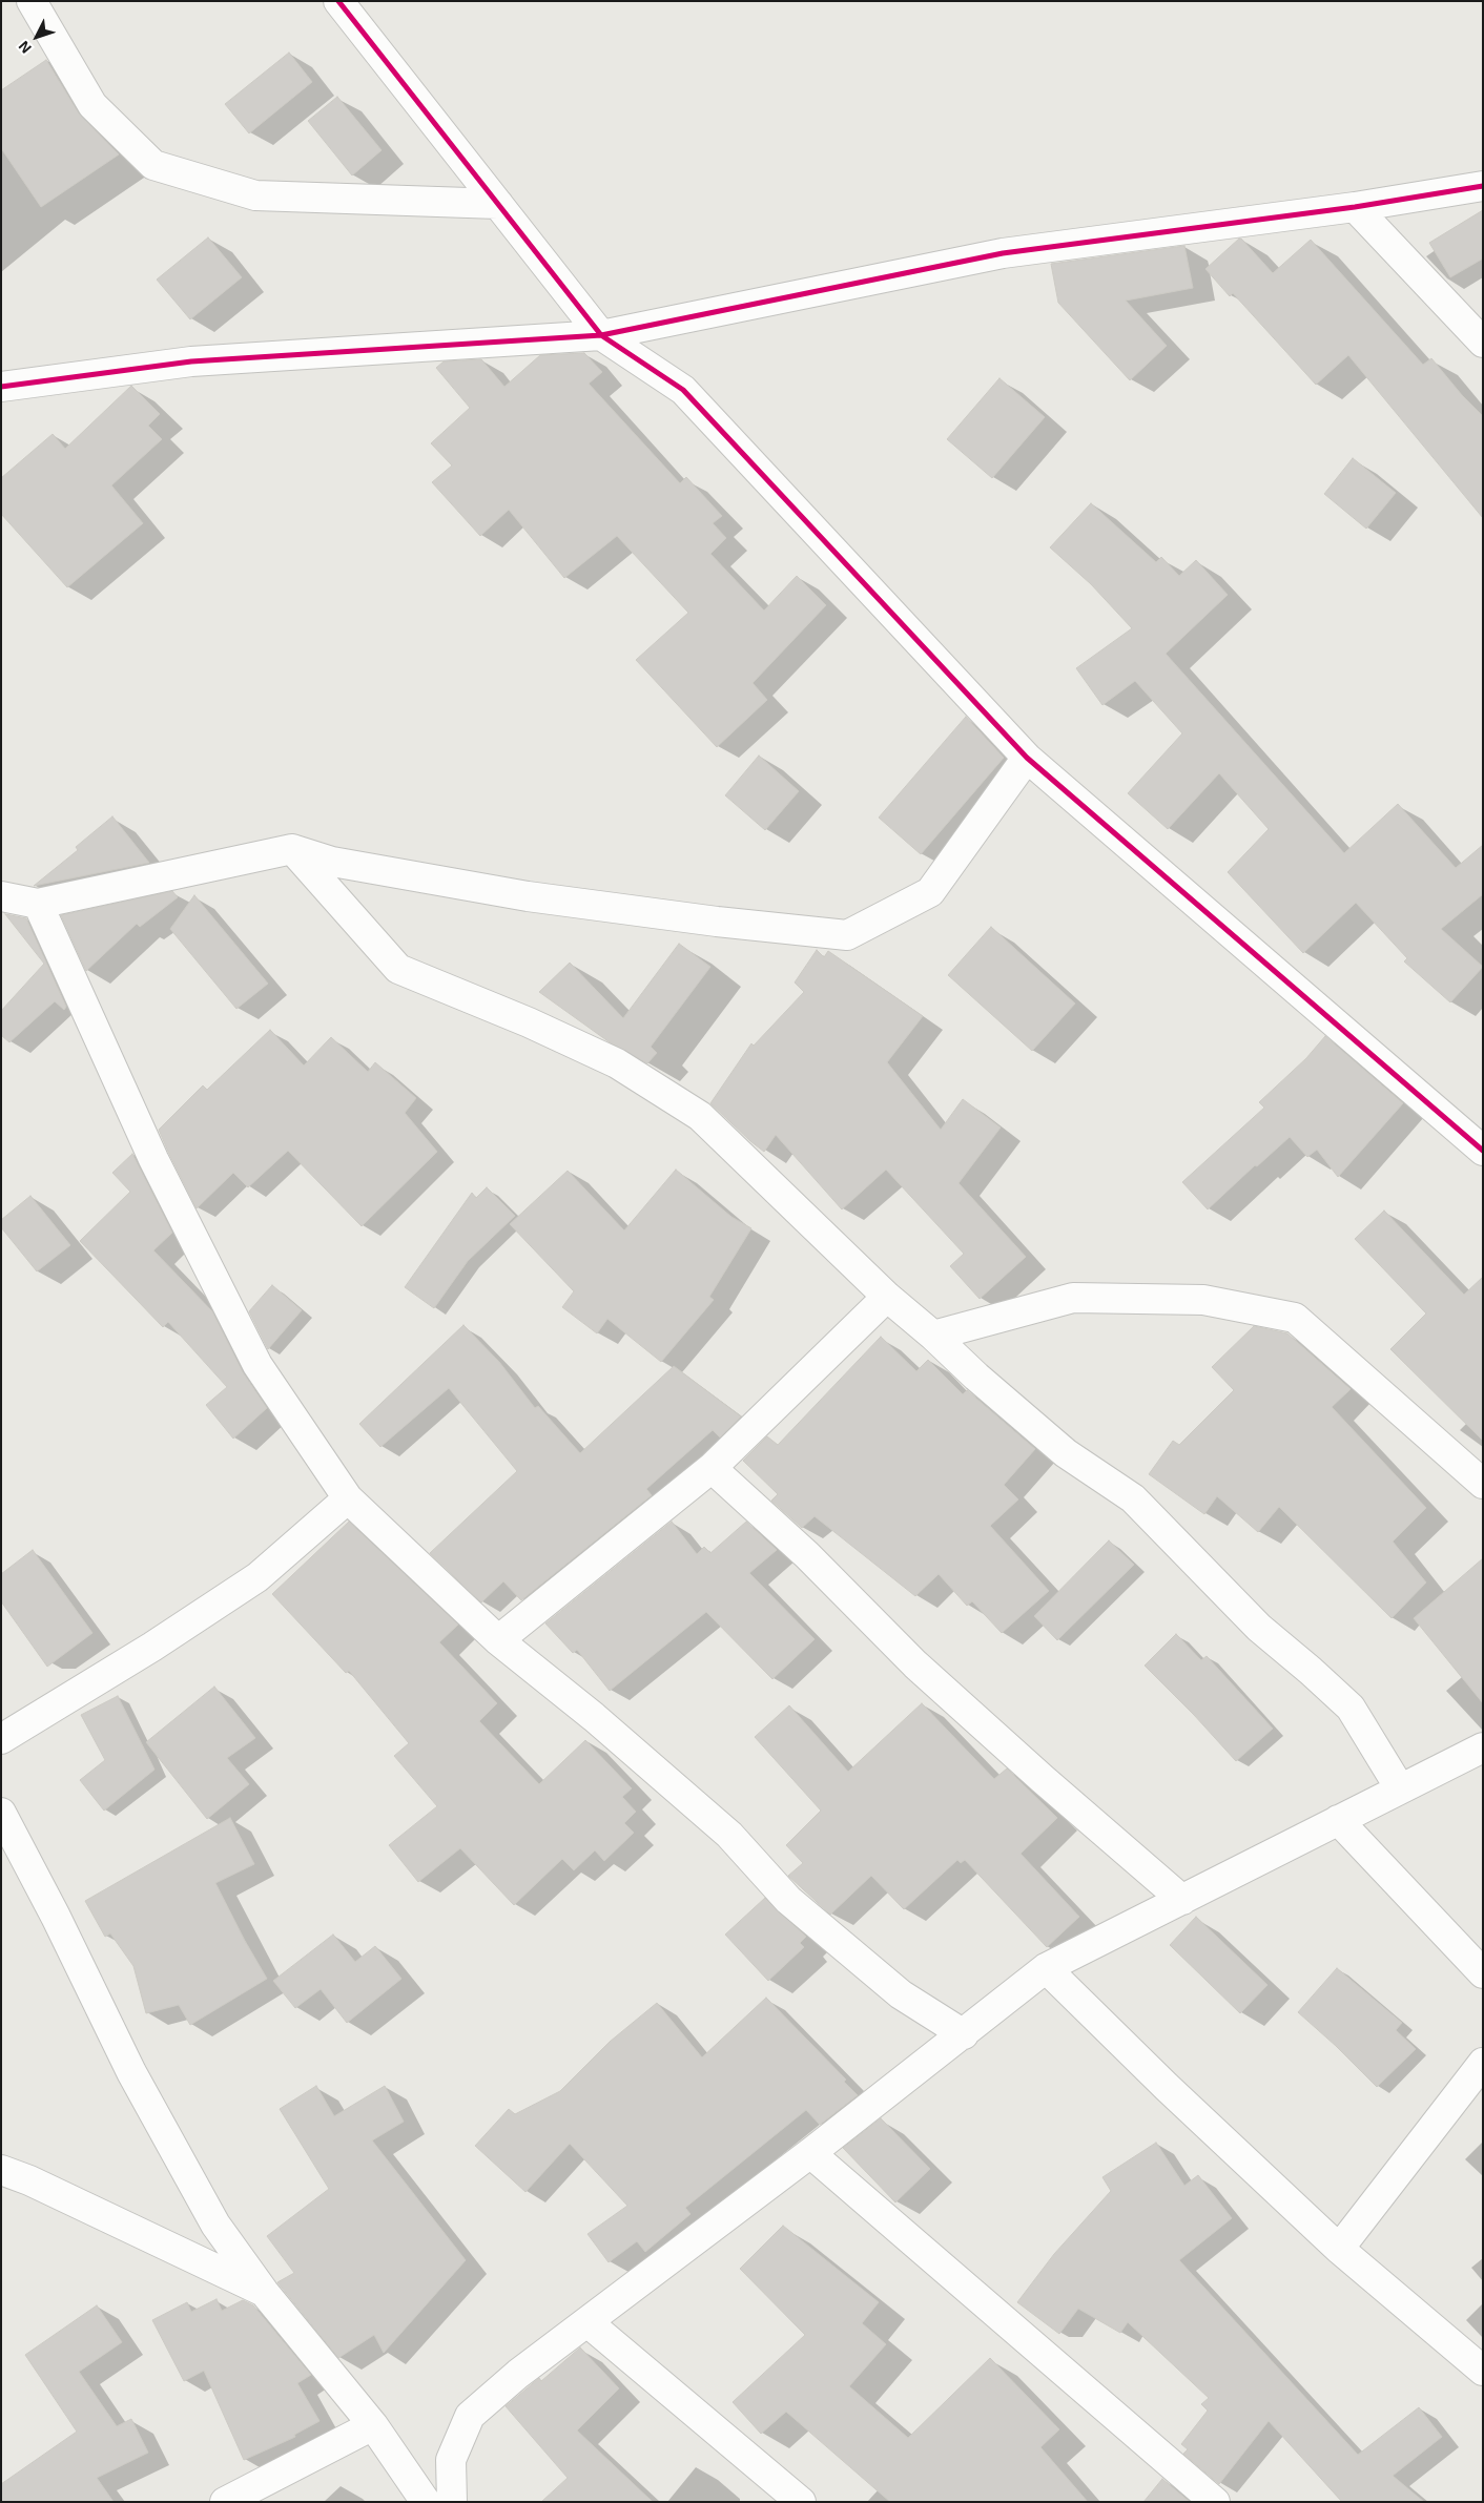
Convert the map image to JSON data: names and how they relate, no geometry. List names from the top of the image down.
{
  "north": "bottom left"
}
